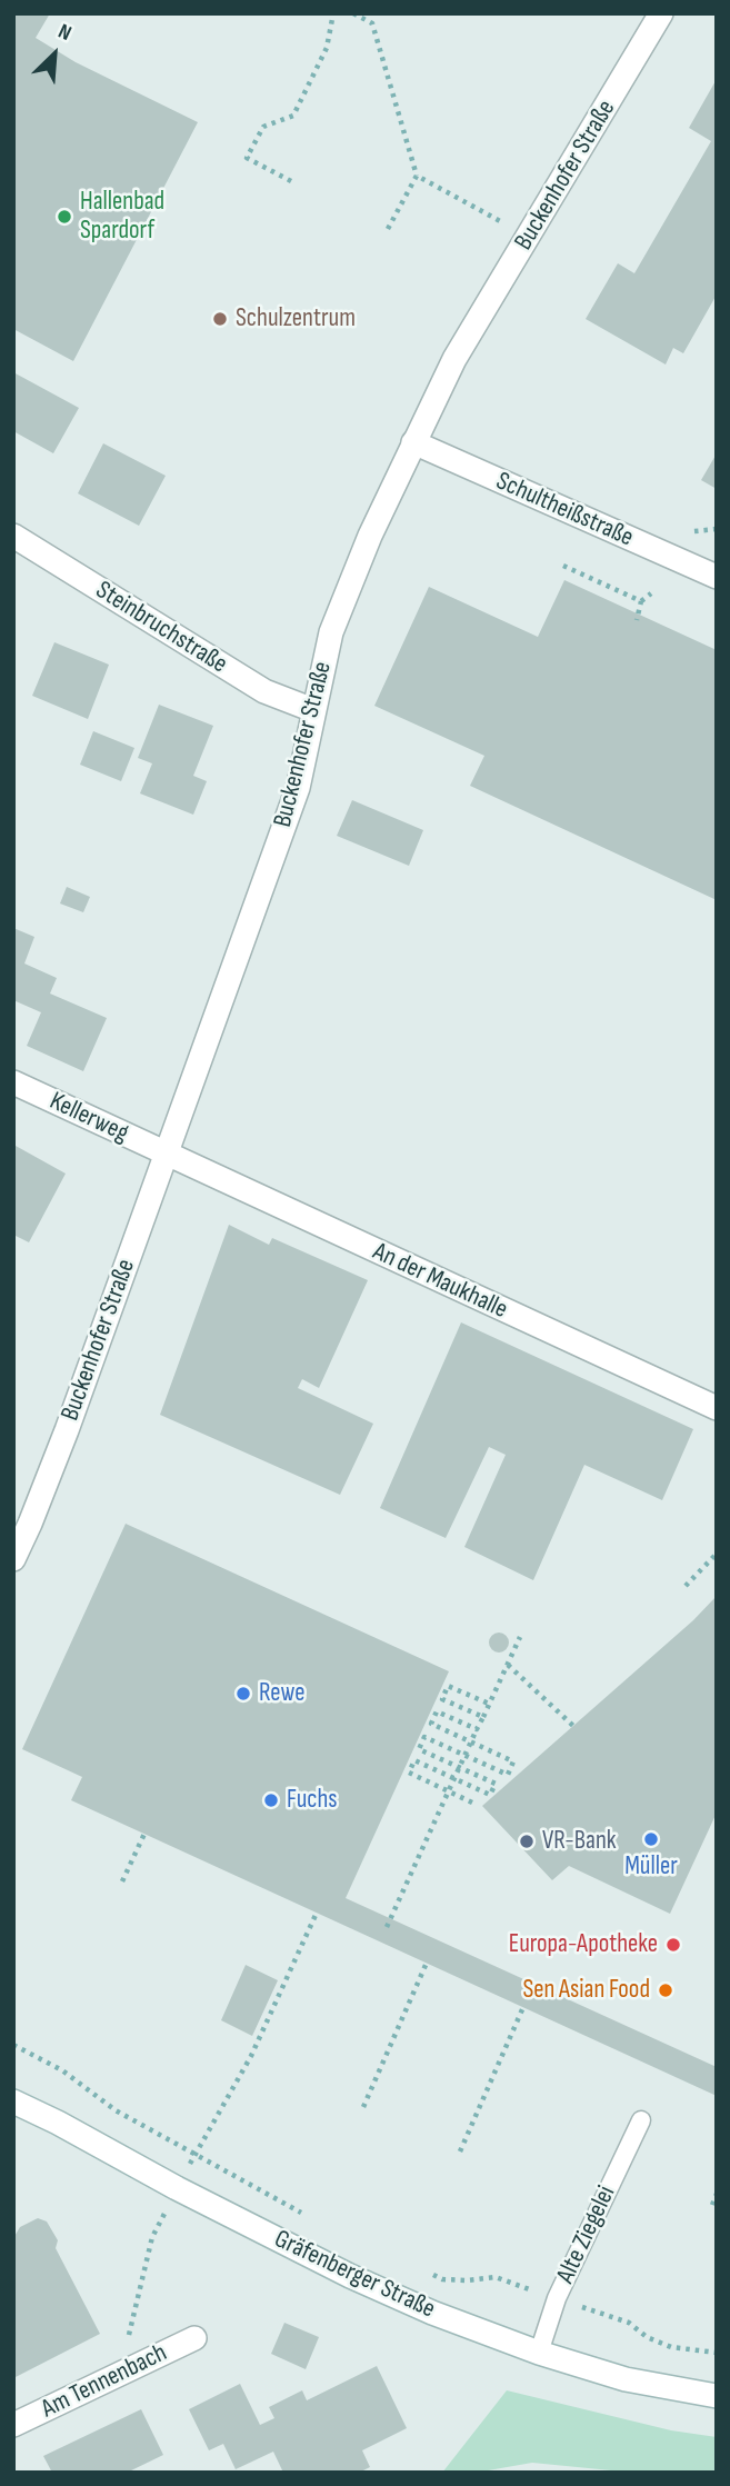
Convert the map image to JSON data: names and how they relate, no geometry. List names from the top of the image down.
{
  "streets": {
    "street": [
      "Buckenhofer Straße",
      "Schultheißstraße",
      "Steinbruchstraße",
      "Kellerweg",
      "An der Maukhalle",
      "Gräfenberger Straße",
      "Am Tennenbach"
    ],
    "lane": ["Alte Ziegelei"]
  },
  "crossings": [
    ["Buckenhofer Straße", "Schultheißstraße"],
    ["Buckenhofer Straße", "Steinbruchstraße"],
    ["Buckenhofer Straße", "Kellerweg"],
    ["Buckenhofer Straße", "An der Maukhalle"],
    ["Kellerweg", "An der Maukhalle"],
    ["Alte Ziegelei", "Gräfenberger Straße"]
  ],
  "places": [
    "Hallenbad Spardorf",
    "Schulzentrum",
    "Rewe",
    "Fuchs",
    "Müller",
    "VR-Bank",
    "Europa-Apotheke",
    "Sen Asian Food"
  ],
  "north": "top right"
}
